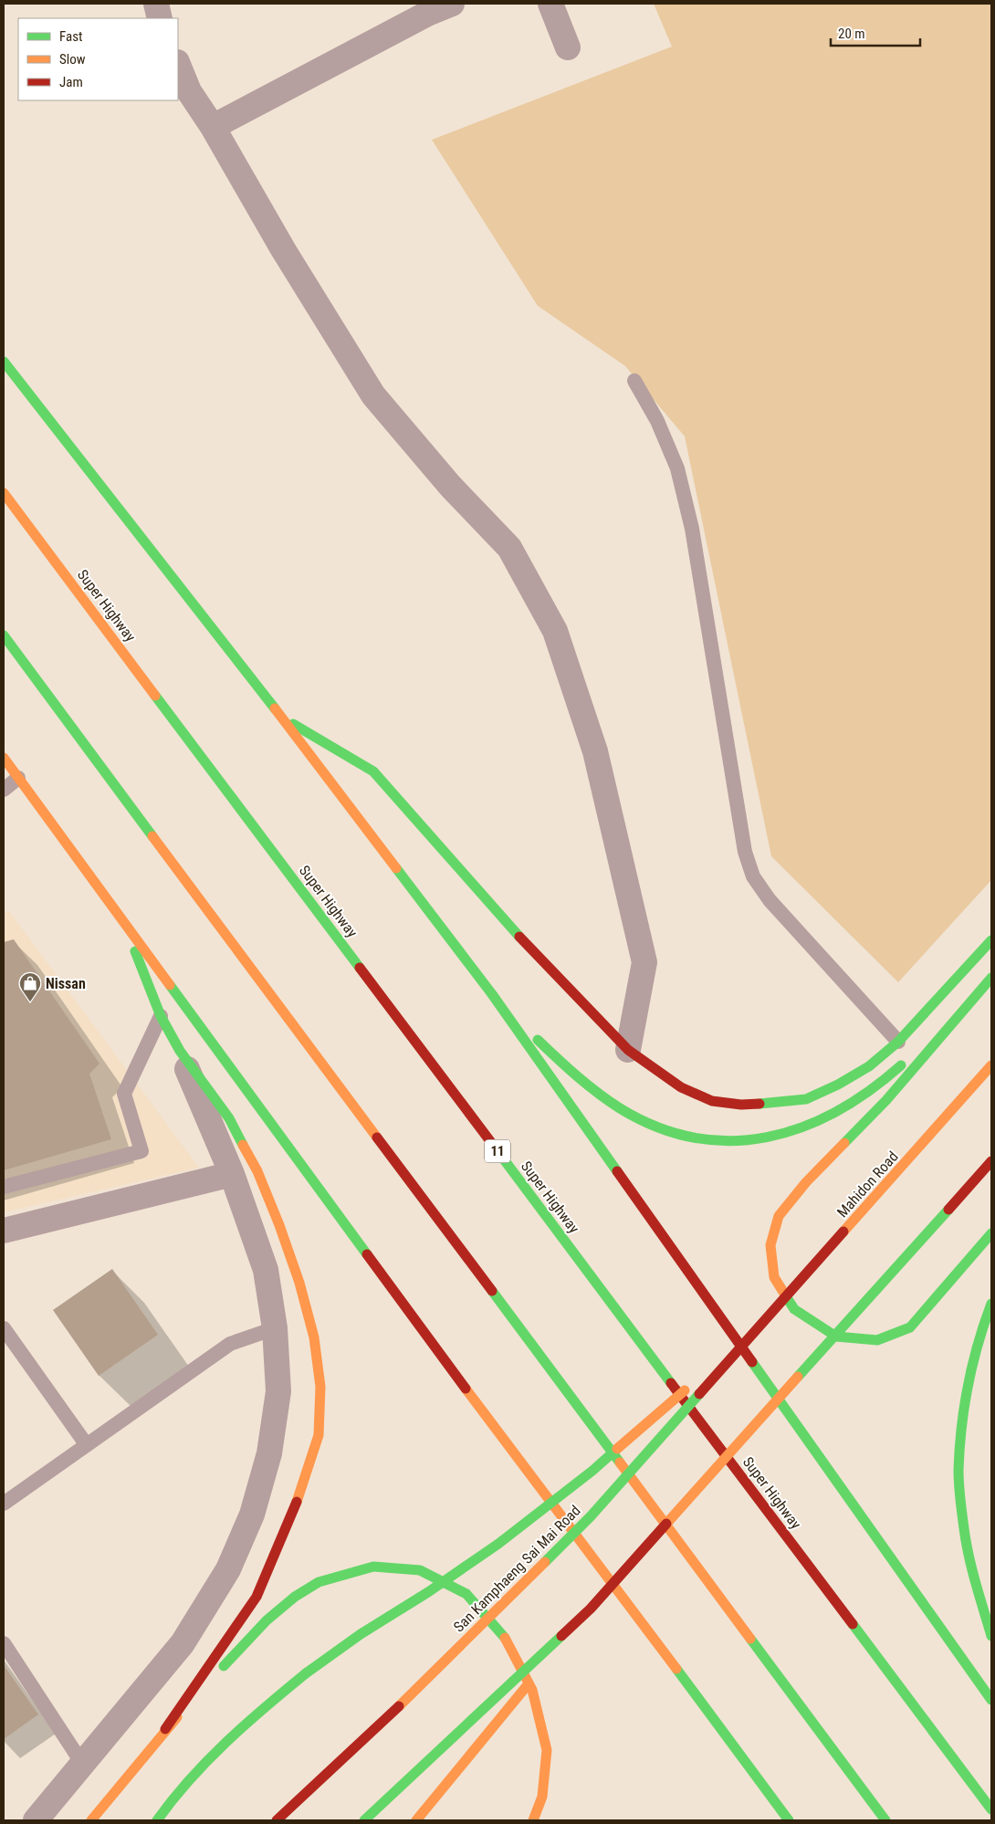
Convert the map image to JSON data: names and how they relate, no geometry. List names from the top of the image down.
{
  "streets": {
    "main road": [
      "Super Highway",
      "11",
      "Mahidon Road",
      "San Kamphaeng Sai Mai Road"
    ]
  },
  "crossings": [
    ["Mahidon Road", "San Kamphaeng Sai Mai Road"]
  ],
  "places": {
    "shop": ["Nissan"]
  },
  "legend": ["Fast", "Slow", "Jam"],
  "scale_bar": "20 m"
}
